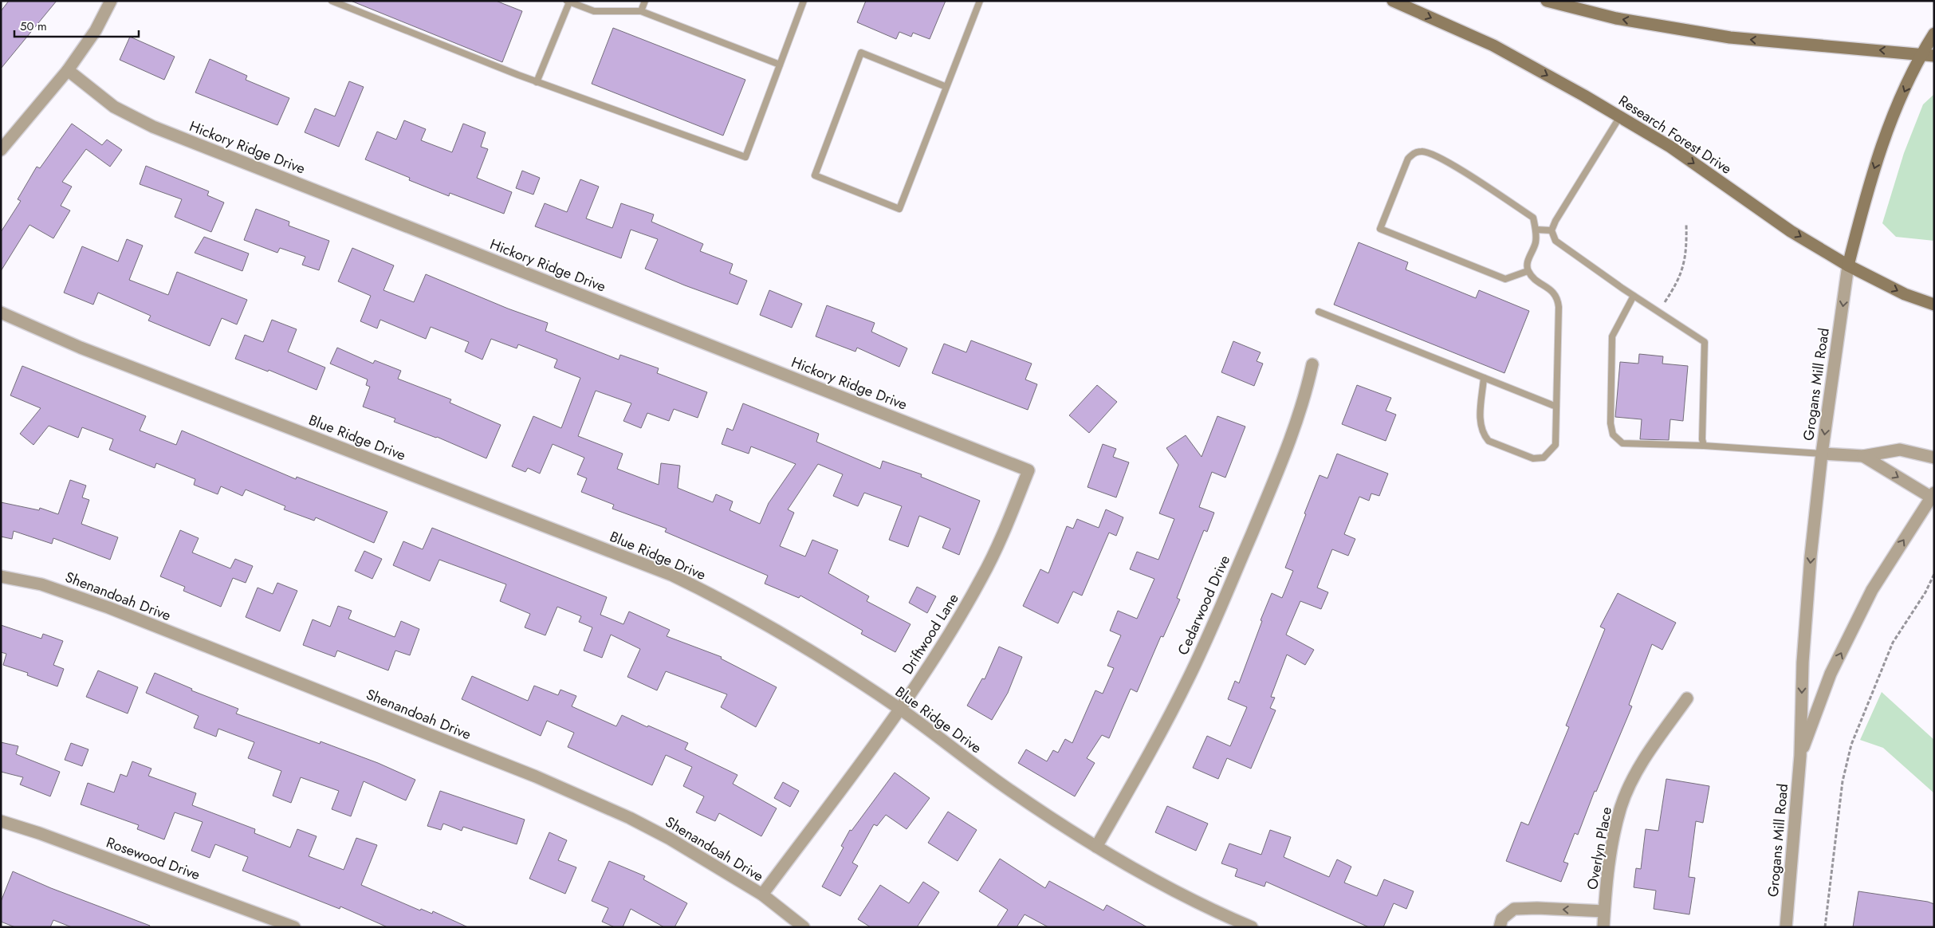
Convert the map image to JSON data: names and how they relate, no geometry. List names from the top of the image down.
{
  "streets": {
    "main road": ["Research Forest Drive", "Grogans Mill Road"],
    "street": [
      "Hickory Ridge Drive",
      "Blue Ridge Drive",
      "Shenandoah Drive",
      "Cedarwood Drive",
      "Driftwood Lane",
      "Overlyn Place",
      "Rosewood Drive"
    ]
  },
  "crossings": [
    ["Research Forest Drive", "Grogans Mill Road"],
    ["Hickory Ridge Drive", "Driftwood Lane"],
    ["Blue Ridge Drive", "Cedarwood Drive"],
    ["Blue Ridge Drive", "Driftwood Lane"],
    ["Shenandoah Drive", "Driftwood Lane"]
  ],
  "one_way": ["Research Forest Drive"],
  "scale_bar": "50 m"
}
